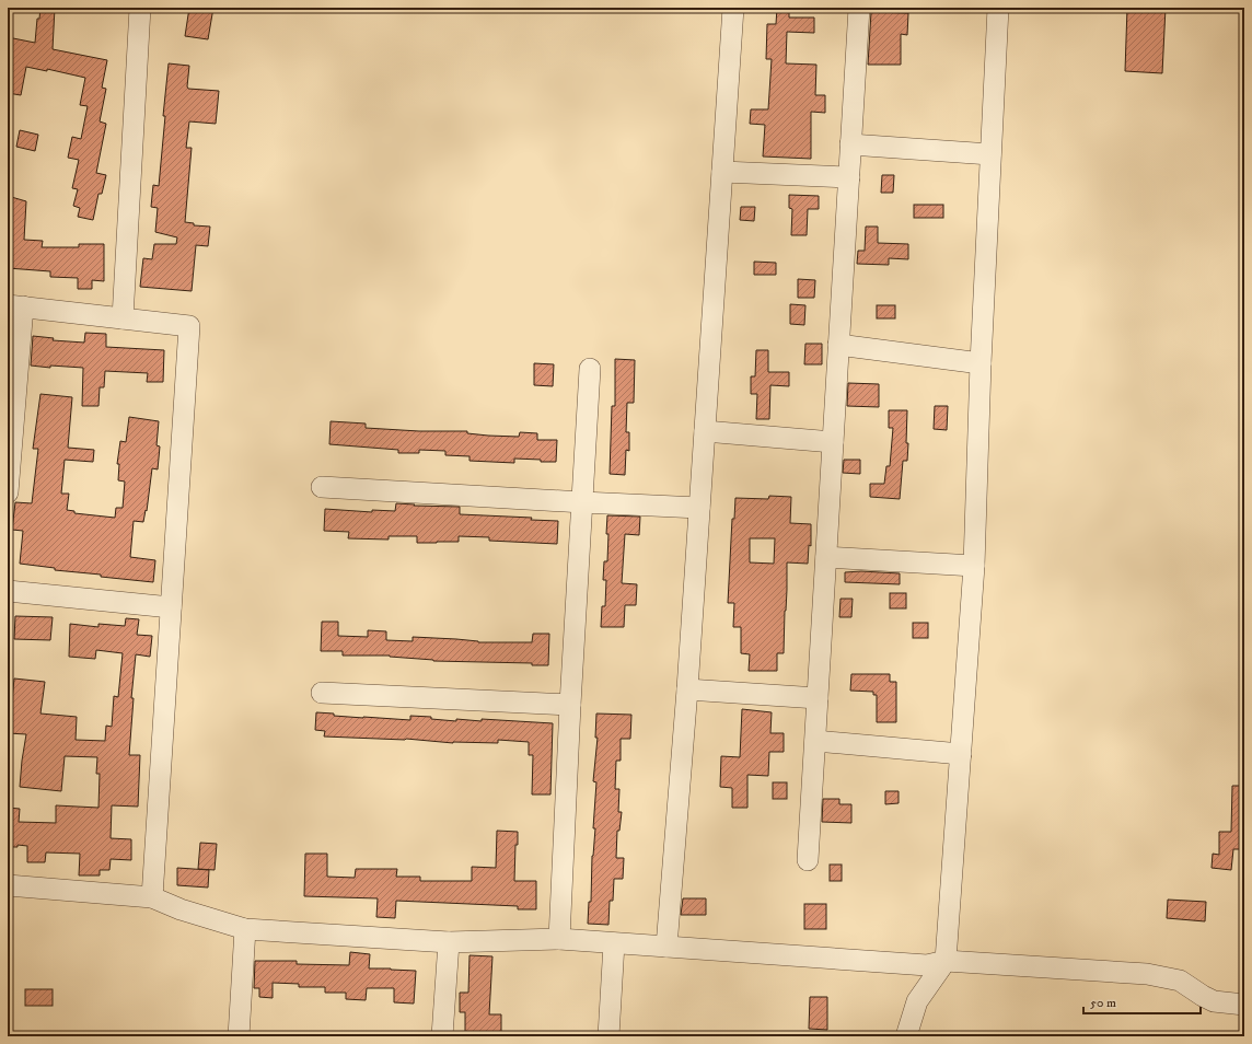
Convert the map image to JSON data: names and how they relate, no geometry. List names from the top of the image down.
{
  "scale_bar": "50 m"
}
